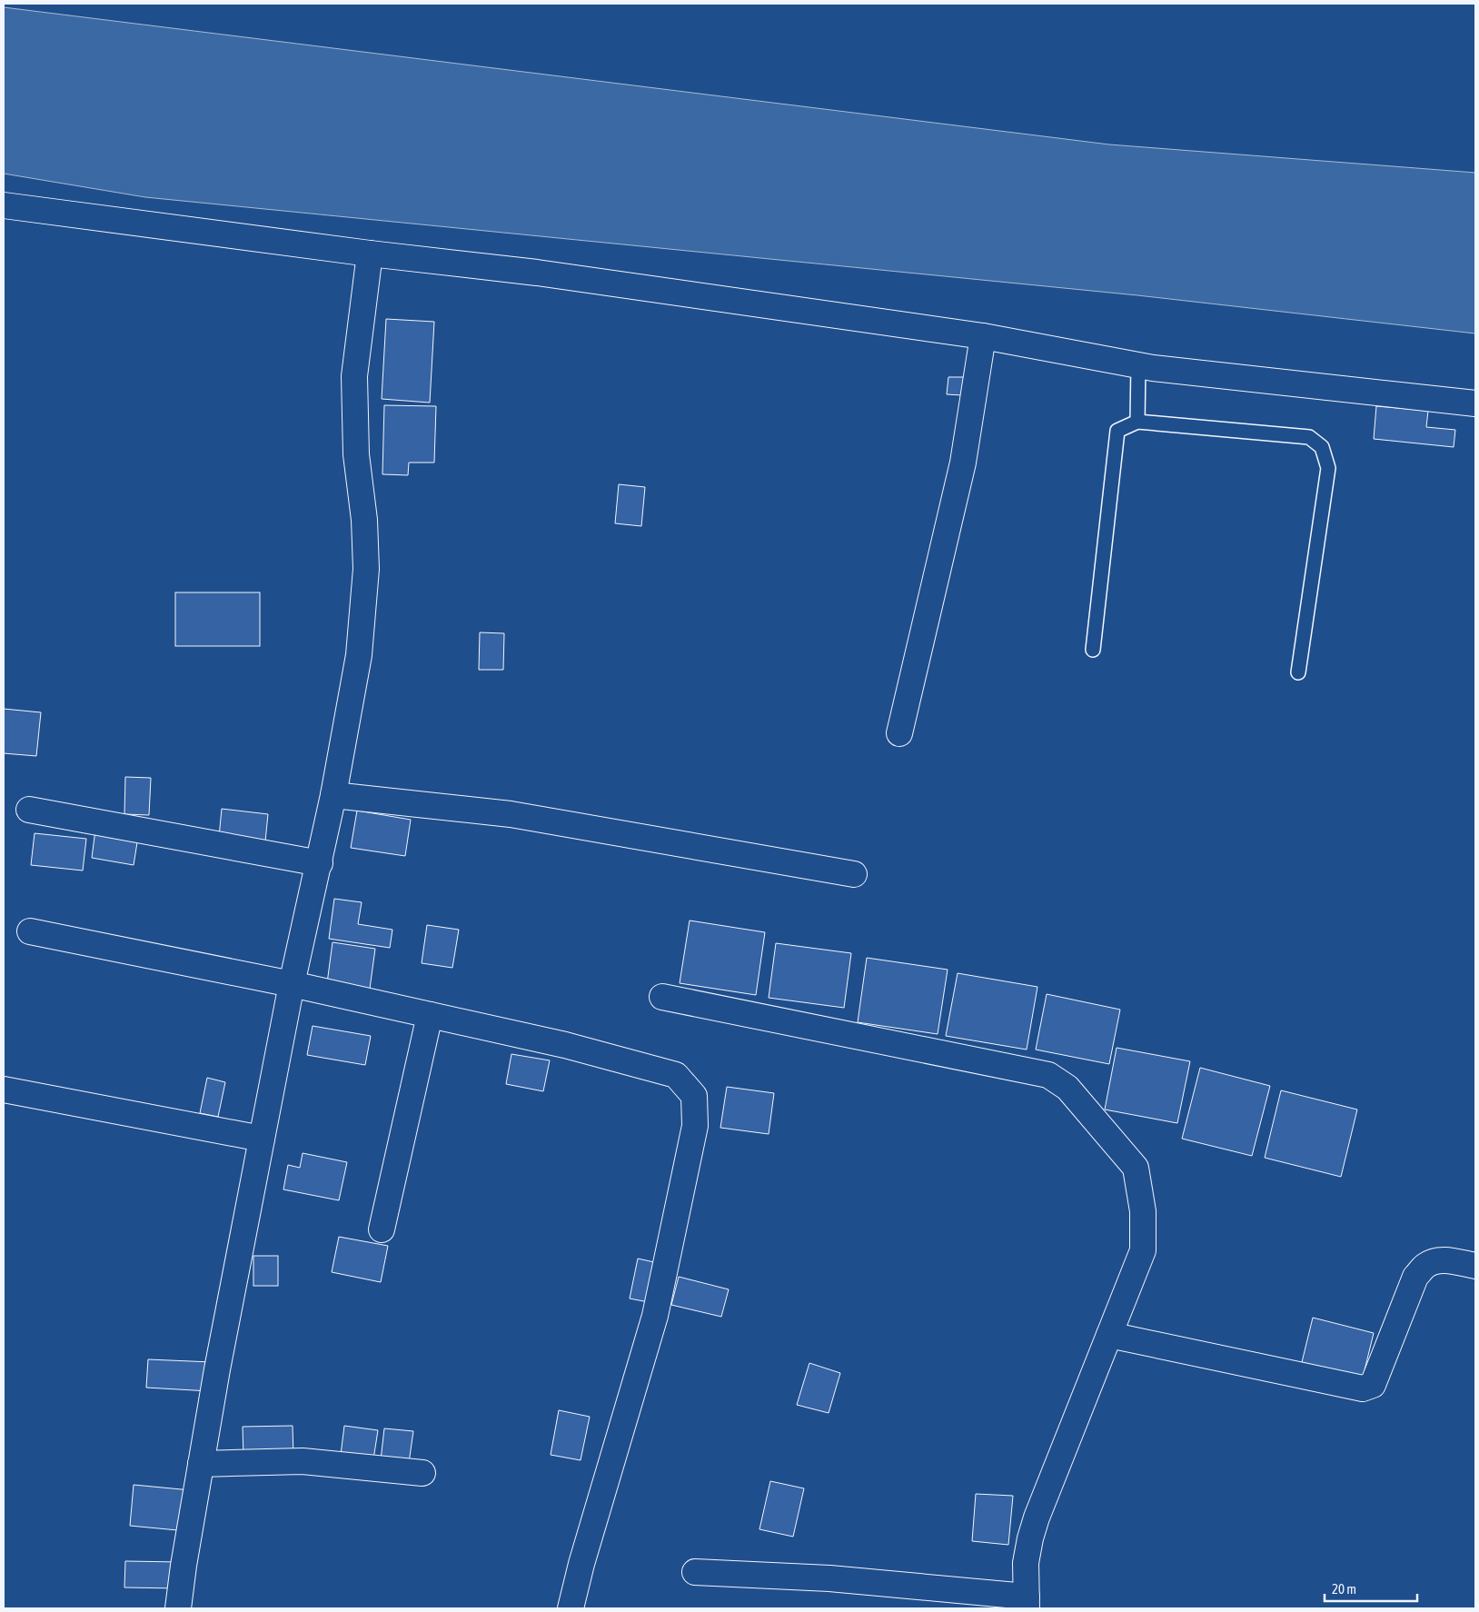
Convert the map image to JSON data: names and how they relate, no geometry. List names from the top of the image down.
{
  "scale_bar": "20 m"
}
